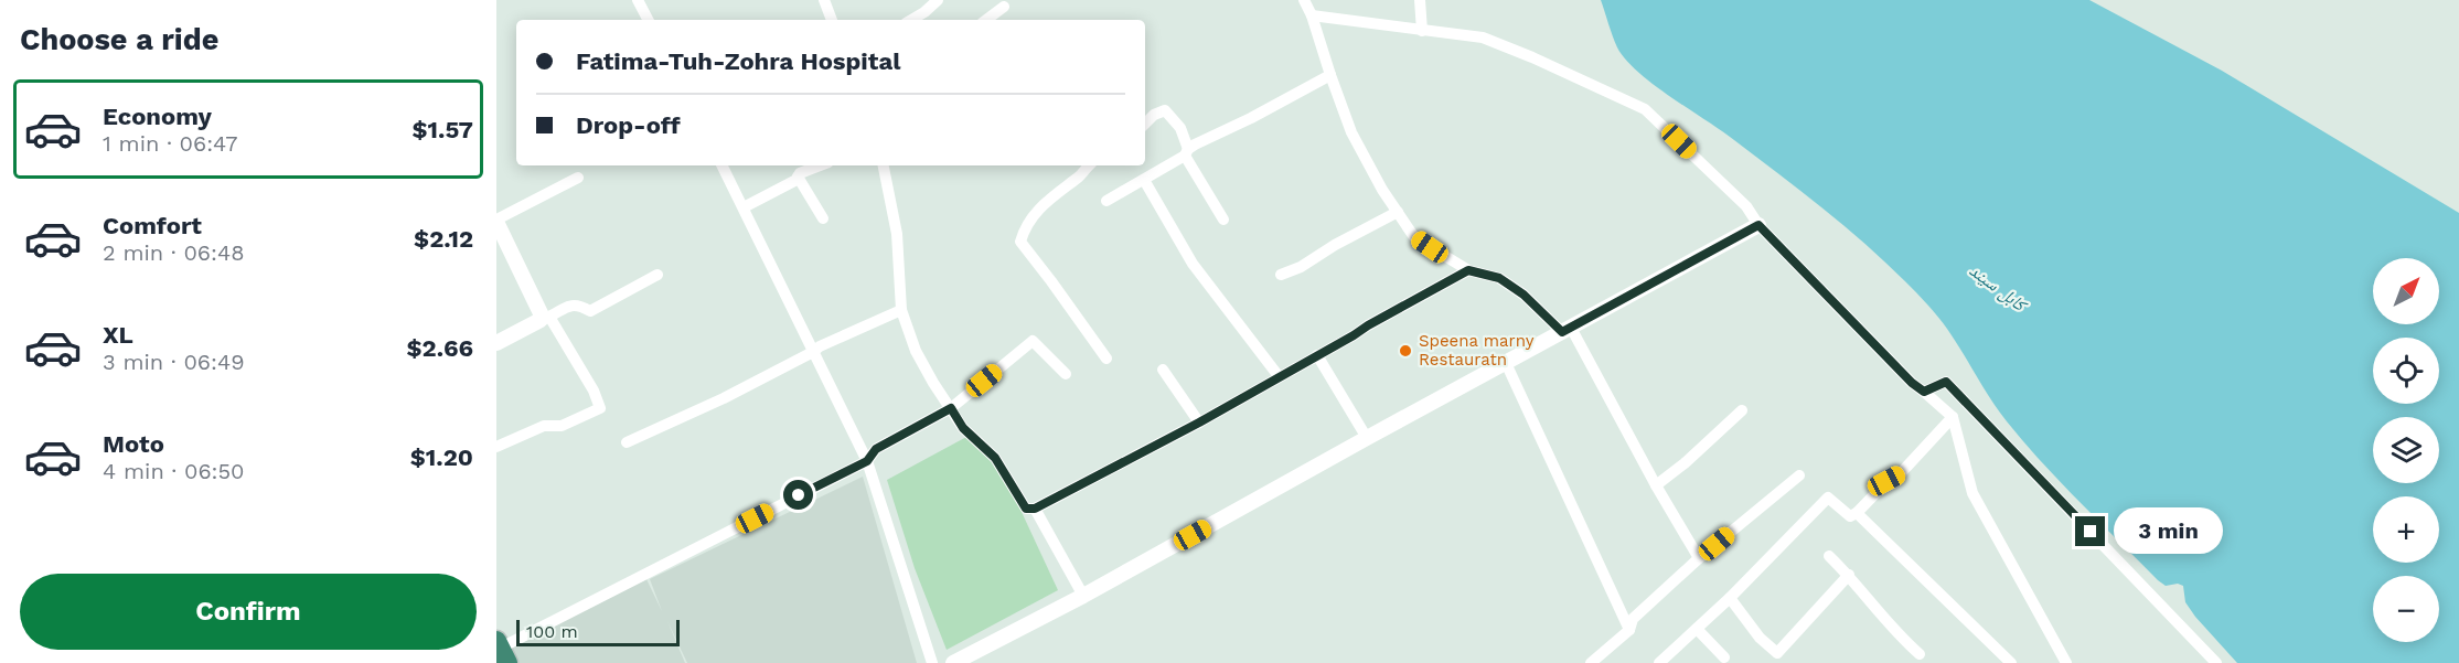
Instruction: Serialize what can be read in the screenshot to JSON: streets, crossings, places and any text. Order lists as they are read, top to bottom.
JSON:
{
  "water": ["کابل سيند"],
  "places": ["Speena marny Restauratn"],
  "scale_bar": "100 m",
  "north": "top right",
  "page": {
    "heading": "Choose a ride",
    "banner": ["Fatima-Tuh-Zohra Hospital", "Drop-off"],
    "list": [
      {
        "name": "Economy",
        "note": "1 min · 06:47",
        "value": "$1.57"
      },
      {
        "name": "Comfort",
        "note": "2 min · 06:48",
        "value": "$2.12"
      },
      {
        "name": "XL",
        "note": "3 min · 06:49",
        "value": "$2.66"
      },
      {
        "name": "Moto",
        "note": "4 min · 06:50",
        "value": "$1.20"
      }
    ],
    "map_buttons": ["+", "−"],
    "bubble": "3 min",
    "buttons": "Confirm",
    "scale": "100 m"
  }
}
